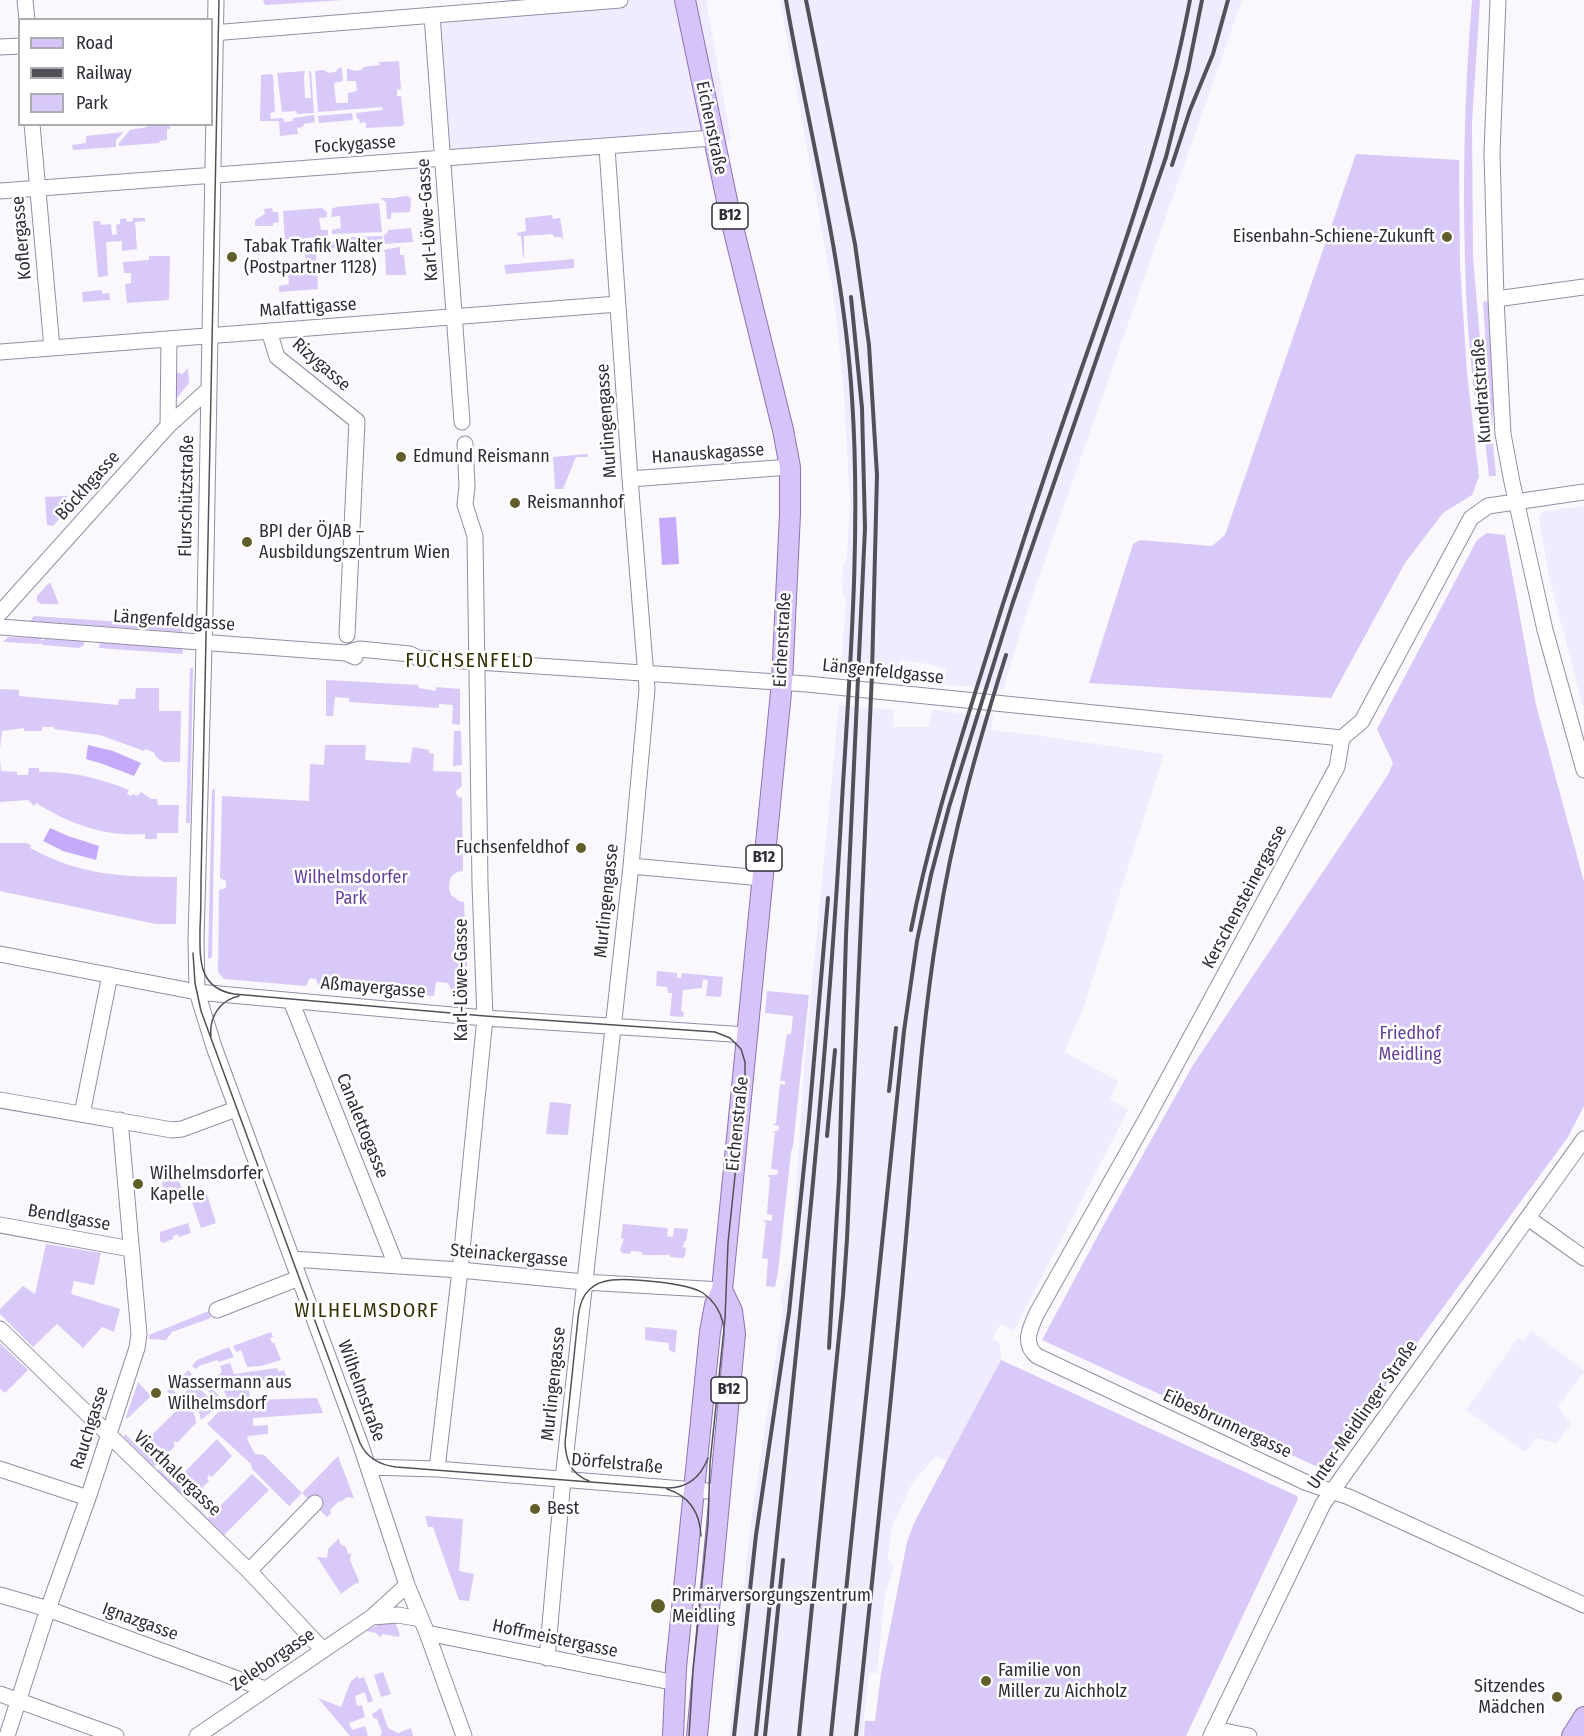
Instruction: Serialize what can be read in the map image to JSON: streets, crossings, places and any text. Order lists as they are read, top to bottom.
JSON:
{
  "streets": {
    "main road": ["Eichenstraße", "B12"],
    "street": [
      "Fockygasse",
      "Karl-Löwe-Gasse",
      "Koflergasse",
      "Malfattigasse",
      "Rizygasse",
      "Kundratstraße",
      "Murlingengasse",
      "Hanauskagasse",
      "Böckhgasse",
      "Flurschützstraße",
      "Längenfeldgasse",
      "Kerschensteinergasse",
      "Aßmayergasse",
      "Canalettogasse",
      "Bendlgasse",
      "Steinackergasse",
      "Wilhelmstraße",
      "Unter-Meidlinger Straße",
      "Eibesbrunnergasse",
      "Rauchgasse",
      "Dörfelstraße",
      "Vierthalergasse",
      "Ignazgasse",
      "Hoffmeistergasse",
      "Zeleborgasse"
    ]
  },
  "crossings": [
    ["Eichenstraße", "Fockygasse"],
    ["Eichenstraße", "Hanauskagasse"],
    ["Eichenstraße", "Längenfeldgasse"],
    ["Eichenstraße", "Aßmayergasse"],
    ["Eichenstraße", "Steinackergasse"],
    ["Eichenstraße", "Dörfelstraße"],
    ["Eichenstraße", "Hoffmeistergasse"],
    ["Fockygasse", "Karl-Löwe-Gasse"],
    ["Fockygasse", "Koflergasse"],
    ["Fockygasse", "Murlingengasse"],
    ["Fockygasse", "Flurschützstraße"],
    ["Karl-Löwe-Gasse", "Malfattigasse"],
    ["Karl-Löwe-Gasse", "Längenfeldgasse"],
    ["Karl-Löwe-Gasse", "Aßmayergasse"],
    ["Karl-Löwe-Gasse", "Steinackergasse"],
    ["Karl-Löwe-Gasse", "Dörfelstraße"],
    ["Koflergasse", "Malfattigasse"],
    ["Malfattigasse", "Rizygasse"],
    ["Malfattigasse", "Murlingengasse"],
    ["Malfattigasse", "Flurschützstraße"],
    ["Murlingengasse", "Hanauskagasse"],
    ["Murlingengasse", "Längenfeldgasse"],
    ["Murlingengasse", "Aßmayergasse"],
    ["Murlingengasse", "Steinackergasse"],
    ["Murlingengasse", "Dörfelstraße"],
    ["Murlingengasse", "Hoffmeistergasse"],
    ["Böckhgasse", "Flurschützstraße"],
    ["Flurschützstraße", "Längenfeldgasse"],
    ["Flurschützstraße", "Aßmayergasse"],
    ["Flurschützstraße", "Wilhelmstraße"],
    ["Längenfeldgasse", "Kerschensteinergasse"],
    ["Kerschensteinergasse", "Eibesbrunnergasse"],
    ["Aßmayergasse", "Canalettogasse"],
    ["Aßmayergasse", "Wilhelmstraße"],
    ["Canalettogasse", "Steinackergasse"],
    ["Bendlgasse", "Rauchgasse"],
    ["Steinackergasse", "Wilhelmstraße"],
    ["Wilhelmstraße", "Dörfelstraße"],
    ["Wilhelmstraße", "Hoffmeistergasse"],
    ["Wilhelmstraße", "Zeleborgasse"],
    ["Unter-Meidlinger Straße", "Eibesbrunnergasse"],
    ["Rauchgasse", "Vierthalergasse"],
    ["Rauchgasse", "Ignazgasse"],
    ["Vierthalergasse", "Zeleborgasse"],
    ["Ignazgasse", "Zeleborgasse"]
  ],
  "districts": ["FUCHSENFELD", "WILHELMSDORF"],
  "parks": ["Wilhelmsdorfer Park", "Friedhof Meidling"],
  "places": [
    "Eisenbahn-Schiene-Zukunft",
    "Tabak Trafik Walter (Postpartner 1128)",
    "Edmund Reismann",
    "Reismannhof",
    "BPI der ÖJAB – Ausbildungszentrum Wien",
    "Fuchsenfeldhof",
    "Wilhelmsdorfer Kapelle",
    "Wassermann aus Wilhelmsdorf",
    "Best",
    "Primärversorgungszentrum Meidling",
    "Familie von Miller zu Aichholz",
    "Sitzendes Mädchen"
  ],
  "legend": ["Road", "Railway", "Park"]
}
